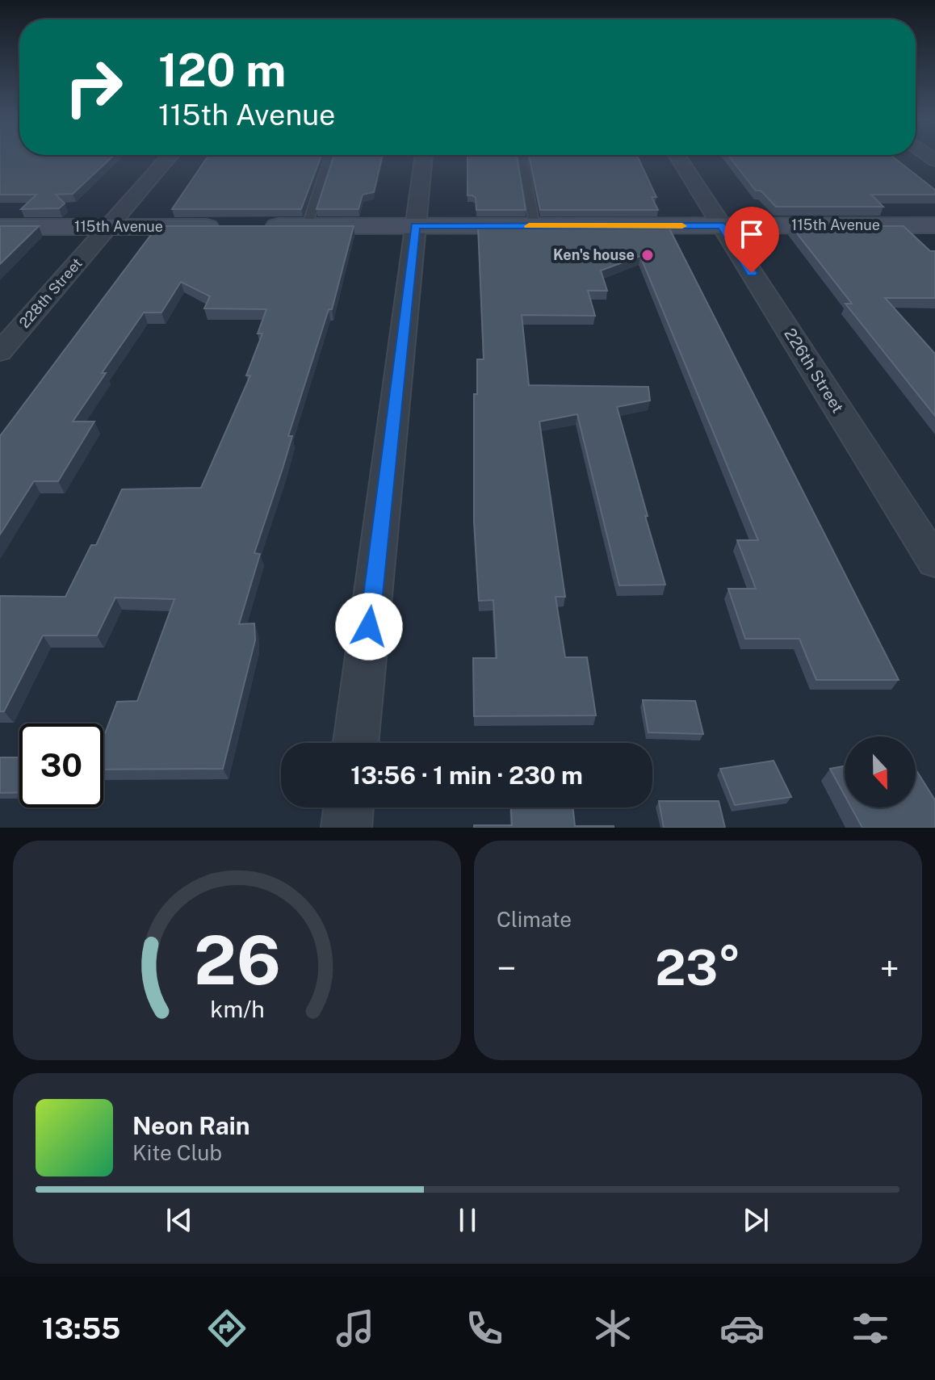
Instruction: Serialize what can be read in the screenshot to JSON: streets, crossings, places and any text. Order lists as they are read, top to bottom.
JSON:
{
  "streets": {
    "main road": ["115th Avenue"],
    "street": ["228th Street", "226th Street"]
  },
  "crossings": [
    ["115th Avenue", "228th Street"],
    ["115th Avenue", "226th Street"]
  ],
  "places": ["Ken's house"],
  "north": "bottom",
  "page": {
    "turn": ["120 m", "115th Avenue"],
    "limit": "30",
    "trip": "13:56 · 1 min · 230 m",
    "tile": "Climate",
    "heat": ["−", "23°", "+"],
    "song": ["Neon Rain", "Kite Club"],
    "tabs": "13:55",
    "gauge": ["26", "km/h"]
  }
}
